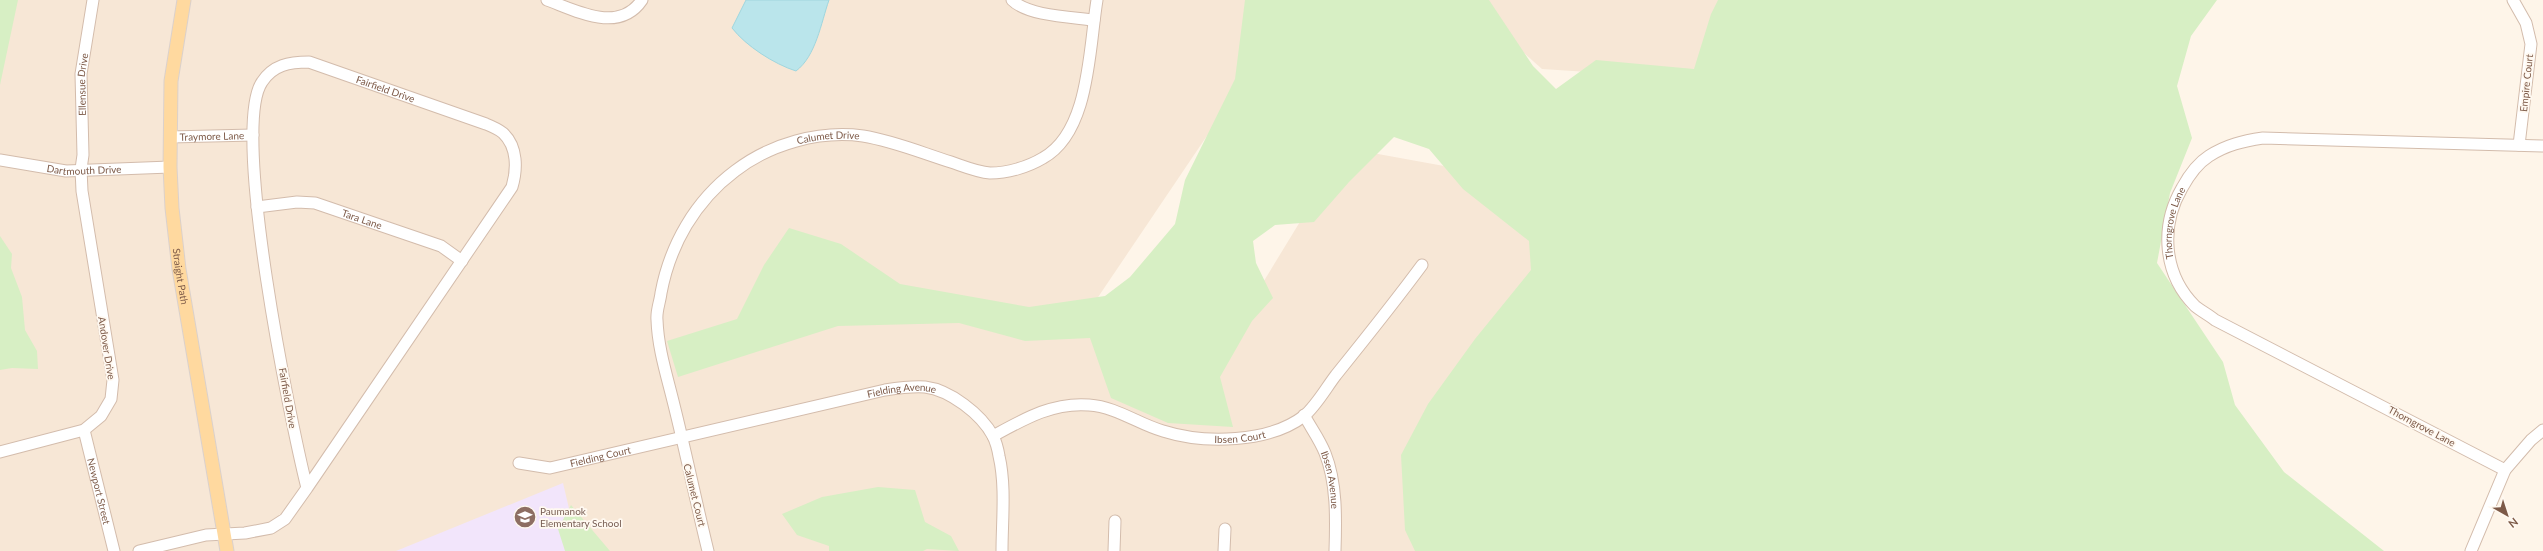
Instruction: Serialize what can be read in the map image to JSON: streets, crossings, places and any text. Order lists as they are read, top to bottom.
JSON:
{
  "streets": {
    "main road": ["Straight Path"],
    "street": [
      "Empire Court",
      "Ellensue Drive",
      "Fairfield Drive",
      "Traymore Lane",
      "Calumet Drive",
      "Dartmouth Drive",
      "Tara Lane",
      "Thorngrove Lane",
      "Andover Drive",
      "Fielding Avenue",
      "Ibsen Court",
      "Fielding Court",
      "Ibsen Avenue",
      "Newport Street",
      "Calumet Court"
    ]
  },
  "crossings": [
    ["Empire Court", "Thorngrove Lane"],
    ["Ellensue Drive", "Dartmouth Drive"],
    ["Ellensue Drive", "Andover Drive"],
    ["Fairfield Drive", "Traymore Lane"],
    ["Fairfield Drive", "Tara Lane"],
    ["Fairfield Drive", "Straight Path"],
    ["Traymore Lane", "Straight Path"],
    ["Calumet Drive", "Fielding Avenue"],
    ["Calumet Drive", "Fielding Court"],
    ["Calumet Drive", "Calumet Court"],
    ["Dartmouth Drive", "Straight Path"],
    ["Dartmouth Drive", "Andover Drive"],
    ["Andover Drive", "Newport Street"],
    ["Fielding Avenue", "Ibsen Court"],
    ["Fielding Avenue", "Fielding Court"],
    ["Fielding Avenue", "Calumet Court"],
    ["Ibsen Court", "Ibsen Avenue"],
    ["Fielding Court", "Calumet Court"]
  ],
  "places": {
    "school or university": ["Paumanok Elementary School"]
  },
  "north": "bottom right"
}
